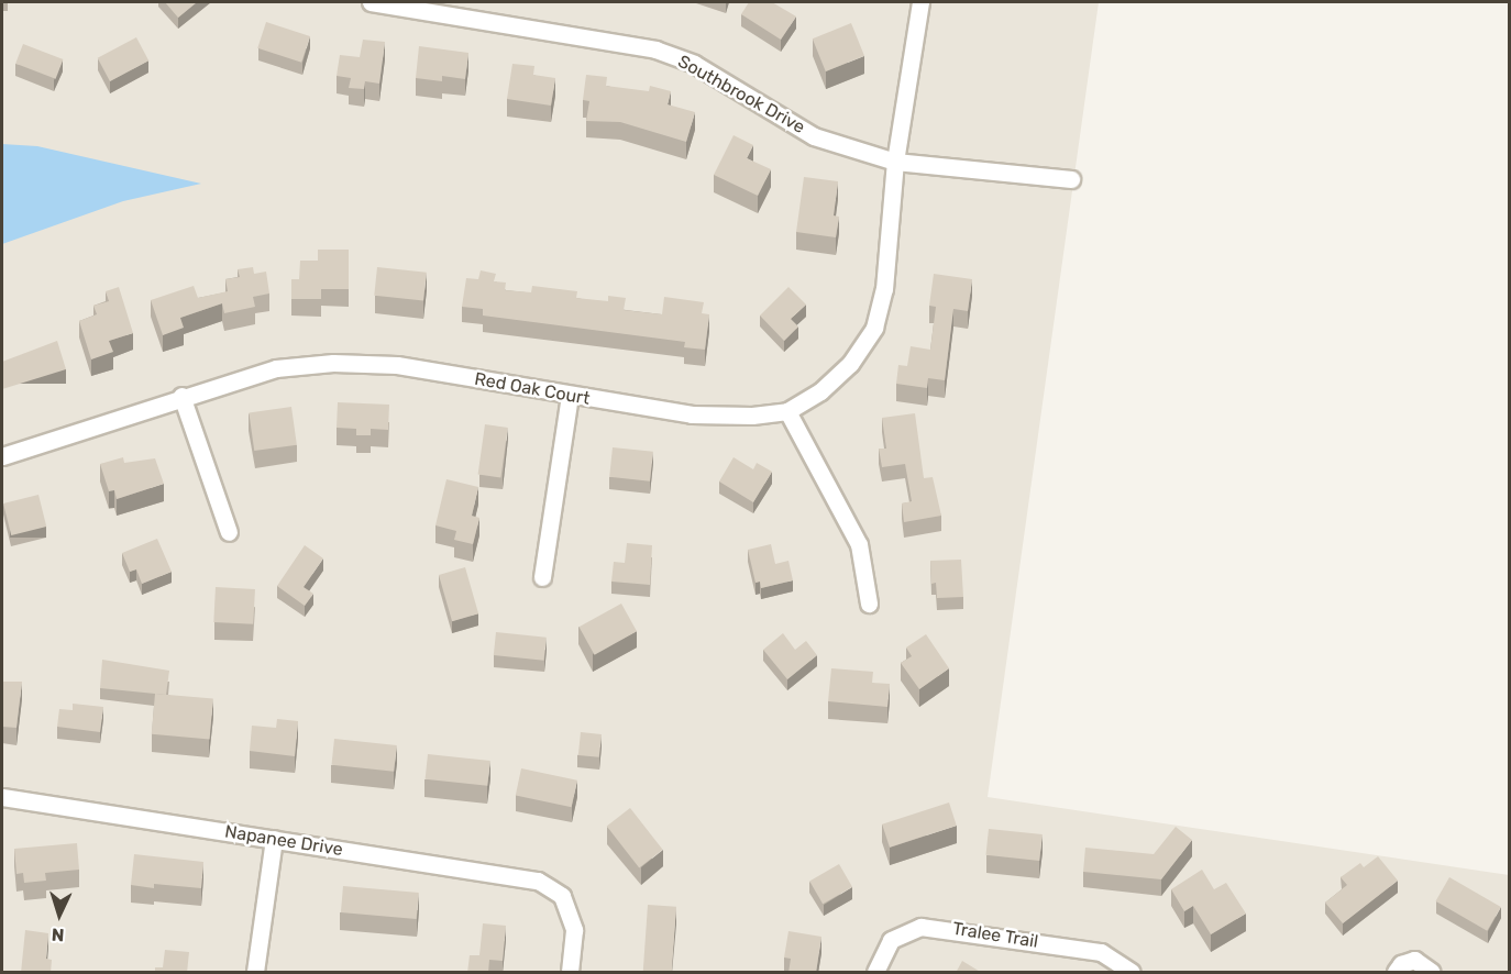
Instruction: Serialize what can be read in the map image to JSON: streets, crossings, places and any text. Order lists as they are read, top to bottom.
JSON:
{
  "streets": {
    "street": [
      "Southbrook Drive",
      "Red Oak Court",
      "Napanee Drive",
      "Tralee Trail"
    ]
  },
  "crossings": [
    ["Southbrook Drive", "Red Oak Court"]
  ],
  "north": "bottom"
}
